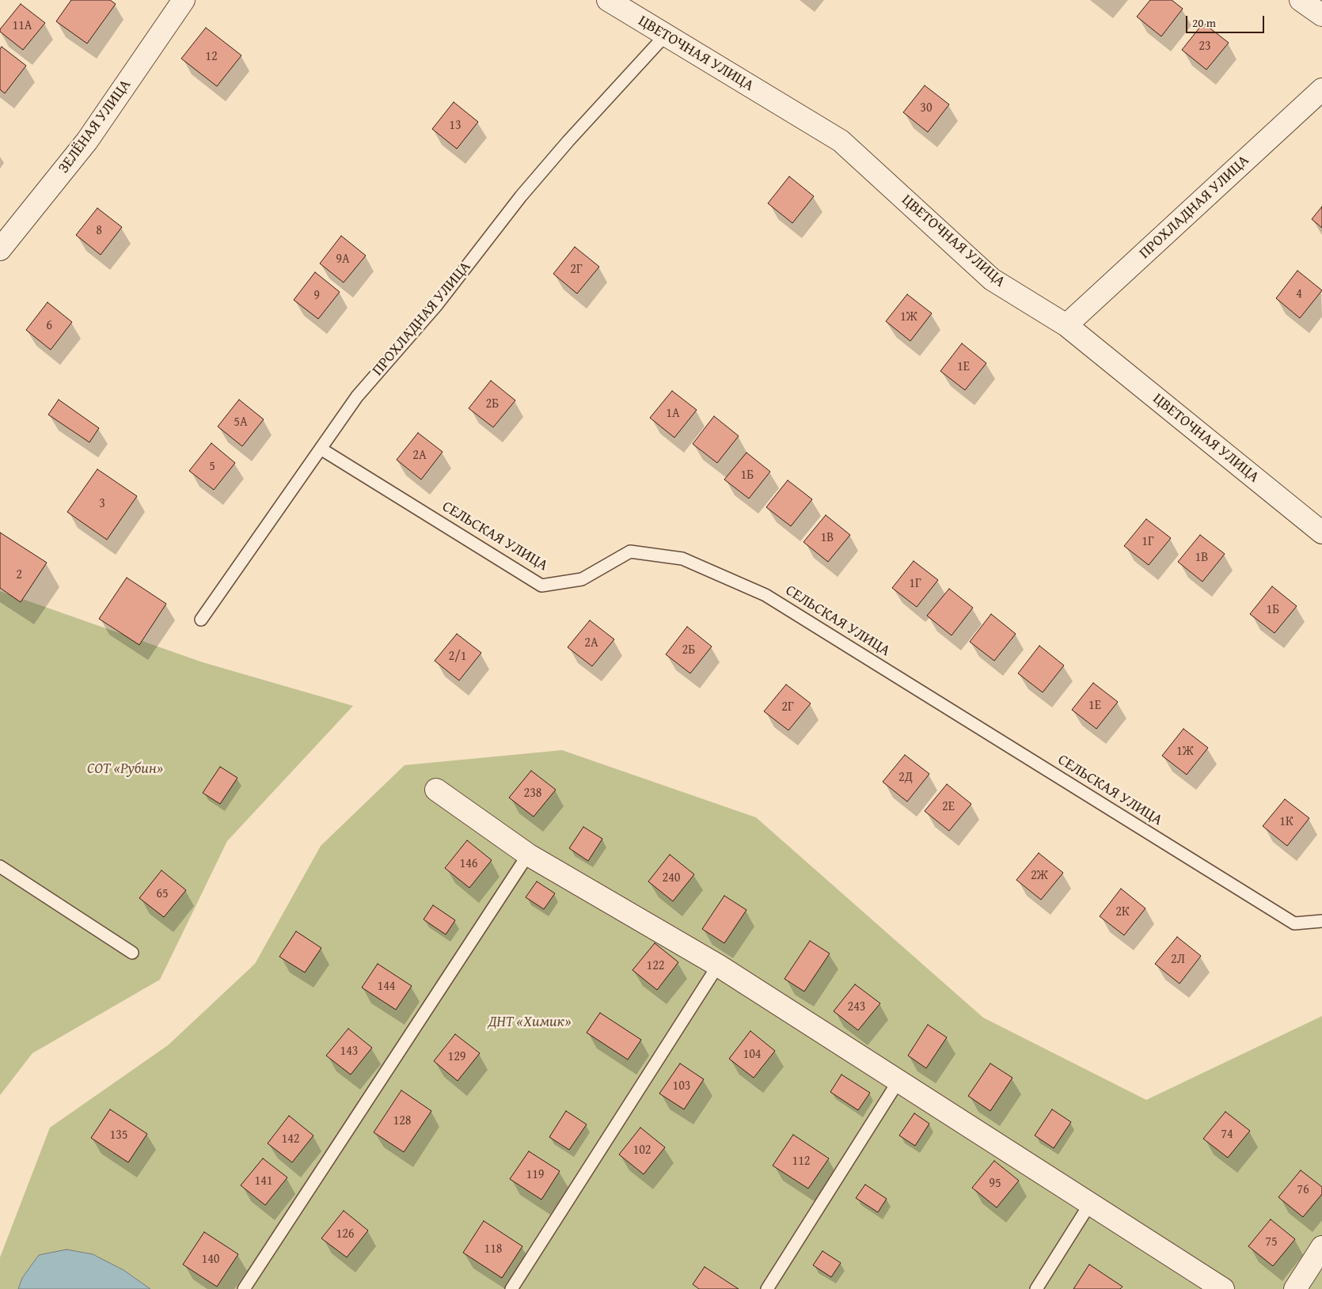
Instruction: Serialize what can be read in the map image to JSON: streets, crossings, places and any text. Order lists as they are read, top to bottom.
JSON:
{
  "streets": {
    "street": ["ЦВЕТОЧНАЯ УЛИЦА", "ЗЕЛЁНАЯ УЛИЦА", "ПРОХЛАДНАЯ УЛИЦА"],
    "lane": ["СЕЛЬСКАЯ УЛИЦА"]
  },
  "crossings": [
    ["ЦВЕТОЧНАЯ УЛИЦА", "ПРОХЛАДНАЯ УЛИЦА"],
    ["ПРОХЛАДНАЯ УЛИЦА", "СЕЛЬСКАЯ УЛИЦА"]
  ],
  "parks": ["СОТ «Рубин»", "ДНТ «Химик»"],
  "house_numbers": [
    "11А",
    "23",
    "12",
    "30",
    "13",
    "8",
    "9А",
    "2Г",
    "4",
    "9",
    "1Ж",
    "6",
    "1Е",
    "2Б",
    "1А",
    "5А",
    "2А",
    "5",
    "1Б",
    "3",
    "1В",
    "1Г",
    "1В",
    "2",
    "1Г",
    "1Б",
    "2А",
    "2Б",
    "2/1",
    "1Е",
    "2Г",
    "1Ж",
    "2Д",
    "238",
    "2Е",
    "1К",
    "146",
    "2Ж",
    "240",
    "65",
    "2К",
    "2Л",
    "122",
    "144",
    "243",
    "143",
    "104",
    "129",
    "103",
    "128",
    "74",
    "135",
    "142",
    "102",
    "112",
    "119",
    "141",
    "95",
    "76",
    "126",
    "75",
    "118",
    "140"
  ],
  "scale_bar": "20 m"
}
